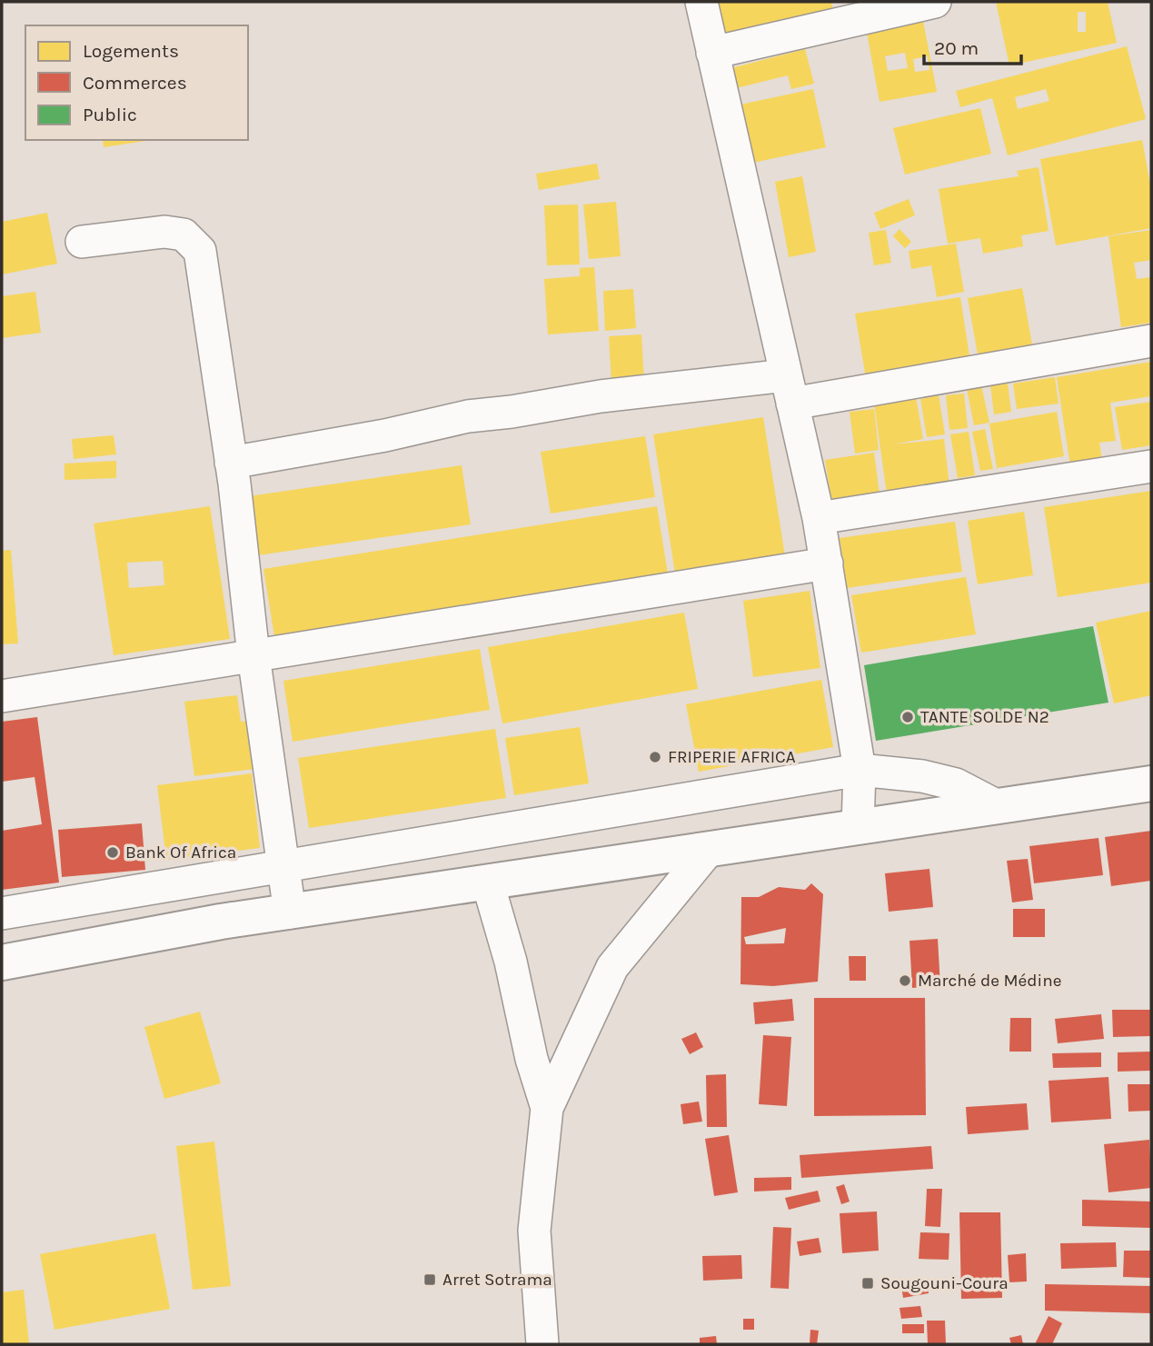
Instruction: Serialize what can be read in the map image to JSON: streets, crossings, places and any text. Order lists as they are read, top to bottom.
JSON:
{
  "places": {
    "other": [
      "TANTE SOLDE N2",
      "FRIPERIE AFRICA",
      "Bank Of Africa",
      "Marché de Médine"
    ],
    "transit": ["Arret Sotrama", "Sougouni-Coura"]
  },
  "legend": ["Logements", "Commerces", "Public"],
  "scale_bar": "20 m"
}
